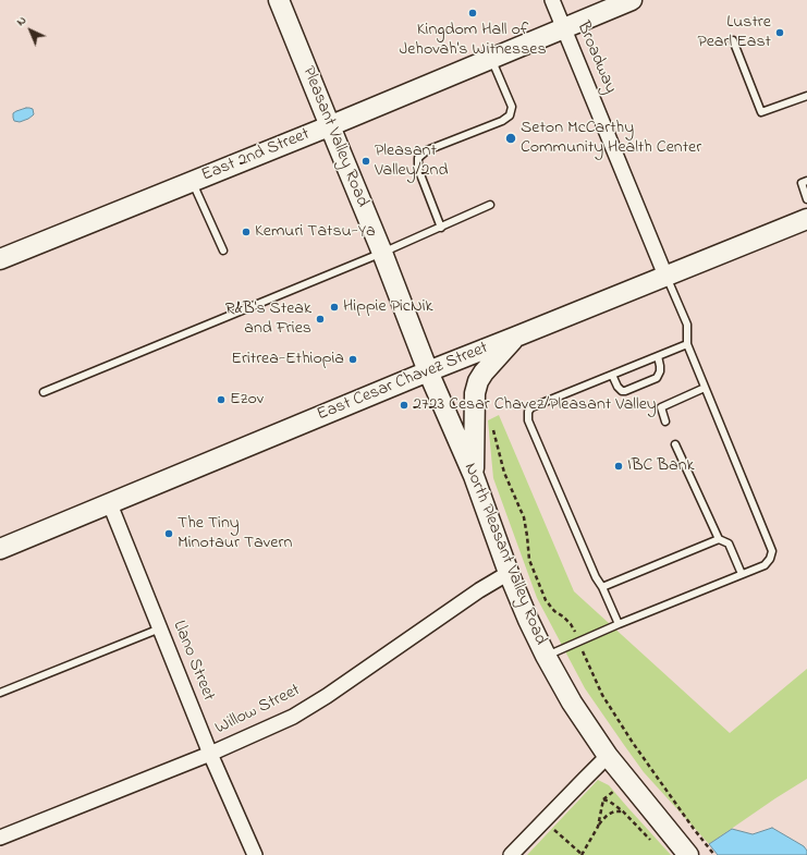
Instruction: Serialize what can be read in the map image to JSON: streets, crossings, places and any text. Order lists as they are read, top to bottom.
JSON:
{
  "streets": {
    "main road": [
      "Pleasant Valley Road",
      "East 2nd Street",
      "East Cesar Chavez Street",
      "North Pleasant Valley Road"
    ],
    "street": ["Broadway", "Llano Street", "Willow Street"]
  },
  "crossings": [
    ["Broadway", "East 2nd Street"],
    ["Broadway", "East Cesar Chavez Street"],
    ["Pleasant Valley Road", "East 2nd Street"],
    ["Pleasant Valley Road", "East Cesar Chavez Street"],
    ["Pleasant Valley Road", "North Pleasant Valley Road"],
    ["East Cesar Chavez Street", "North Pleasant Valley Road"],
    ["East Cesar Chavez Street", "Llano Street"],
    ["North Pleasant Valley Road", "Willow Street"],
    ["Llano Street", "Willow Street"]
  ],
  "places": [
    "Kingdom Hall of Jehovah's Witnesses",
    "Lustre Pearl East",
    "Seton McCarthy Community Health Center",
    "Pleasant Valley/2nd",
    "Kemuri Tatsu-Ya",
    "Hippie PicNik",
    "R&B's Steak and Fries",
    "Eritrea-Ethiopia",
    "Ezov",
    "2723 Cesar Chavez/Pleasant Valley",
    "IBC Bank",
    "The Tiny Minotaur Tavern"
  ],
  "north": "top left"
}
